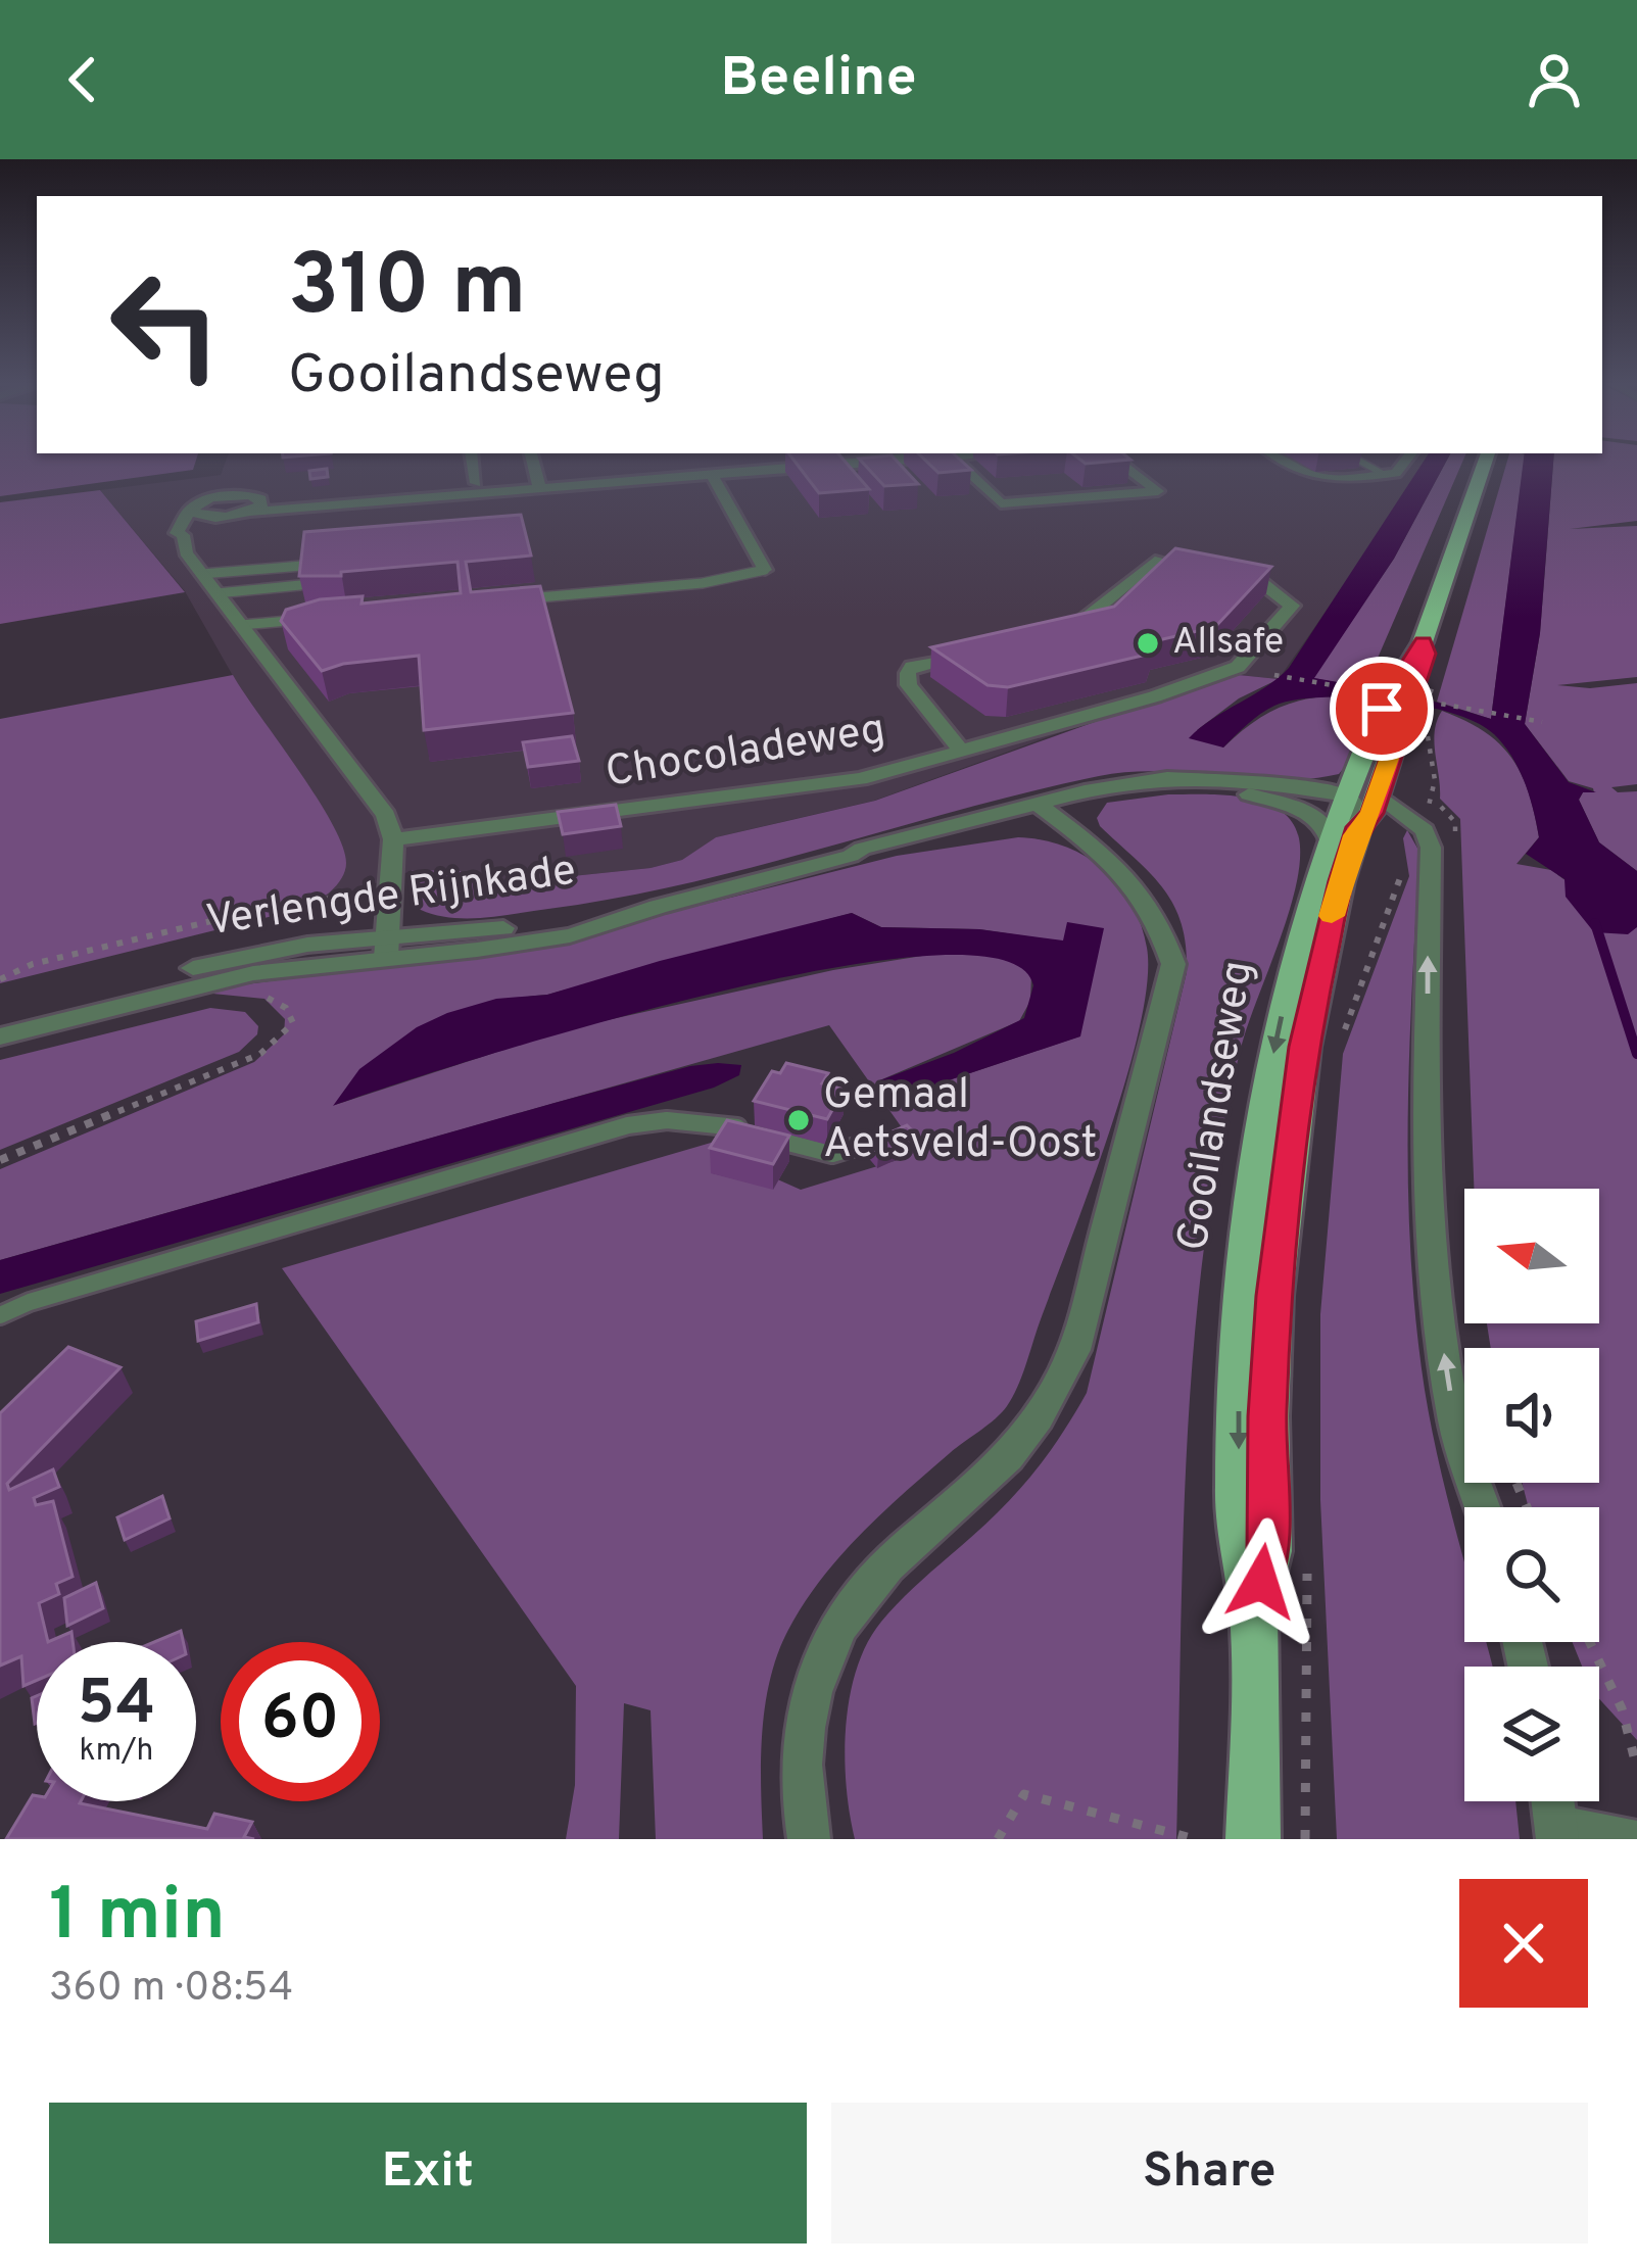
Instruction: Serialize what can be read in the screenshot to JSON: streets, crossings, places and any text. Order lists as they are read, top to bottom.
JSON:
{
  "streets": {
    "main road": ["Gooilandseweg"],
    "street": ["Chocoladeweg", "Verlengde Rijnkade"]
  },
  "crossings": [
    ["Verlengde Rijnkade", "Gooilandseweg"]
  ],
  "places": ["Allsafe", "Gemaal Aetsveld-Oost"],
  "north": "left",
  "page": {
    "header": "Beeline",
    "turn": ["310 m", "Gooilandseweg"],
    "speed": "54 km/h",
    "limit": "60",
    "heading": ["1 min", "360 m · 08:54"],
    "buttons": ["Exit", "Share"]
  }
}
